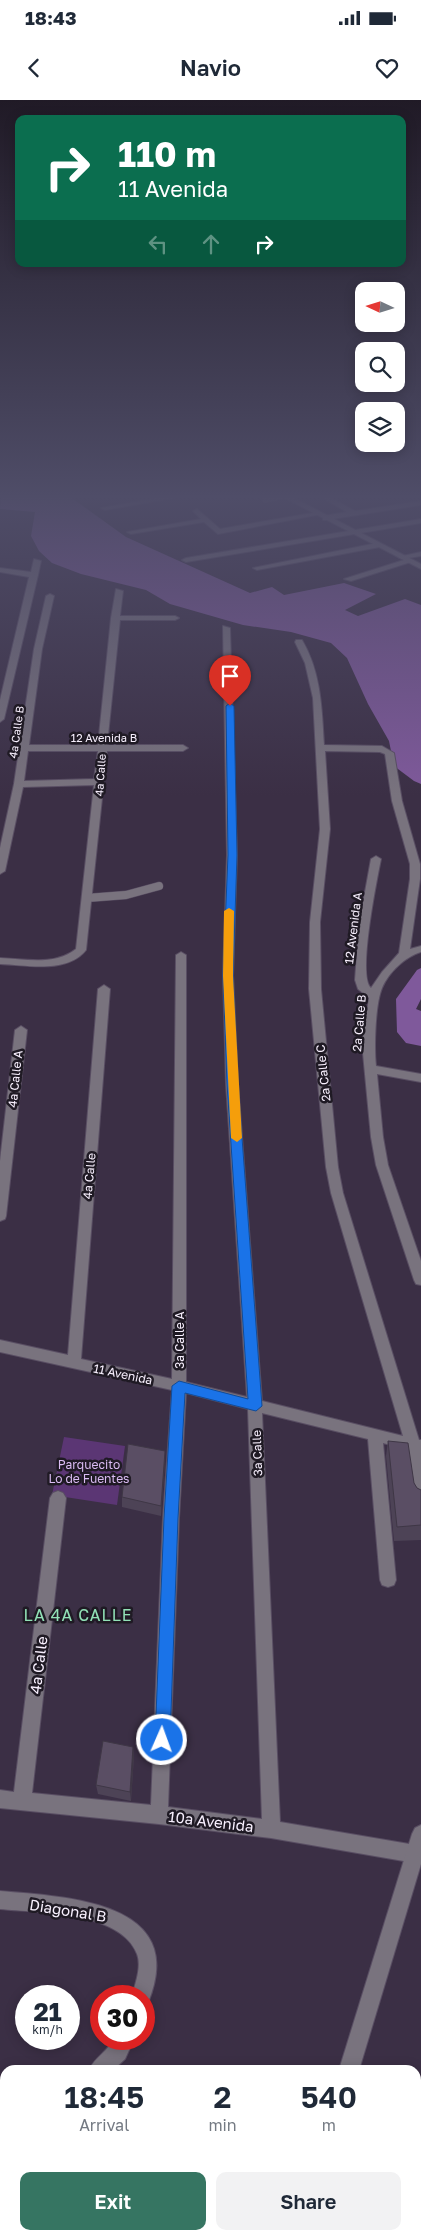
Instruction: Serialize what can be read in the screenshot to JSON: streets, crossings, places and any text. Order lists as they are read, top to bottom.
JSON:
{
  "streets": {
    "street": [
      "4a Calle B",
      "12 Avenida B",
      "4a Calle",
      "12 Avenida A",
      "2a Calle B",
      "2a Calle C",
      "4a Calle A",
      "3a Calle A",
      "11 Avenida",
      "3a Calle",
      "10a Avenida",
      "Diagonal B"
    ]
  },
  "crossings": [
    ["4a Calle B", "12 Avenida B"],
    ["12 Avenida B", "4a Calle"],
    ["4a Calle", "11 Avenida"],
    ["4a Calle", "10a Avenida"],
    ["12 Avenida A", "2a Calle B"],
    ["2a Calle C", "11 Avenida"],
    ["3a Calle A", "11 Avenida"],
    ["3a Calle A", "10a Avenida"],
    ["11 Avenida", "3a Calle"],
    ["3a Calle", "10a Avenida"]
  ],
  "districts": ["LA 4A CALLE"],
  "parks": ["Parquecito Lo de Fuentes"],
  "north": "left",
  "page": {
    "status": "18:43",
    "header": "Navio",
    "turn": ["110 m", "11 Avenida"],
    "speed": "21 km/h",
    "limit": "30",
    "eta": [
      "18:45",
      "Arrival",
      "2",
      "min",
      "540",
      "m"
    ],
    "buttons": ["Exit", "Share"]
  }
}
